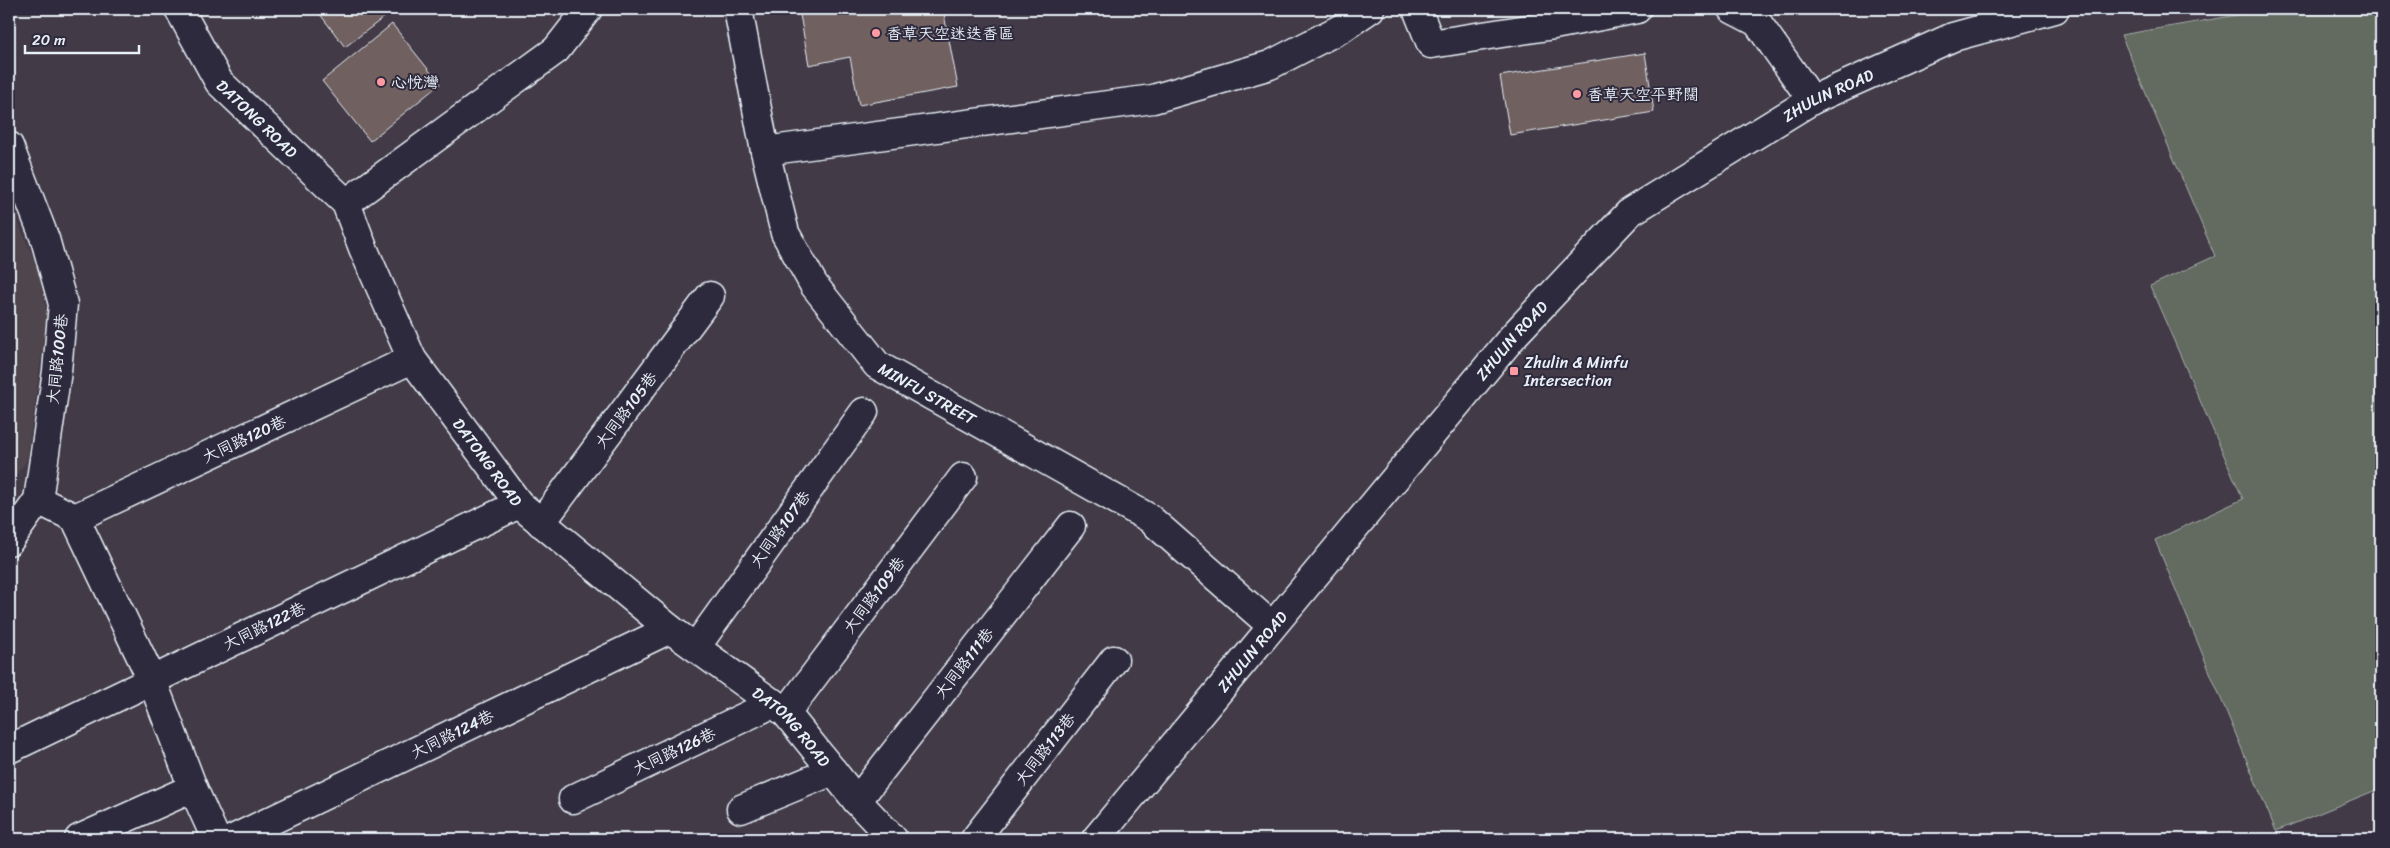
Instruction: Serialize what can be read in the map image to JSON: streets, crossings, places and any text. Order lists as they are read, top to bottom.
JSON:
{
  "streets": {
    "street": [
      "ZHULIN ROAD",
      "DATONG ROAD",
      "大同路100巷",
      "MINFU STREET",
      "大同路105巷",
      "大同路120巷",
      "大同路107巷",
      "大同路109巷",
      "大同路122巷",
      "大同路111巷",
      "大同路124巷",
      "大同路113巷",
      "大同路126巷"
    ]
  },
  "crossings": [
    ["ZHULIN ROAD", "MINFU STREET"],
    ["DATONG ROAD", "大同路105巷"],
    ["DATONG ROAD", "大同路120巷"],
    ["DATONG ROAD", "大同路107巷"],
    ["DATONG ROAD", "大同路109巷"],
    ["DATONG ROAD", "大同路122巷"],
    ["DATONG ROAD", "大同路111巷"],
    ["DATONG ROAD", "大同路124巷"],
    ["DATONG ROAD", "大同路126巷"],
    ["大同路109巷", "大同路126巷"]
  ],
  "places": {
    "other": ["香草天空迷迭香區", "心悅灣", "香草天空平野闊"],
    "transit": ["Zhulin & Minfu Intersection"]
  },
  "scale_bar": "20 m"
}
